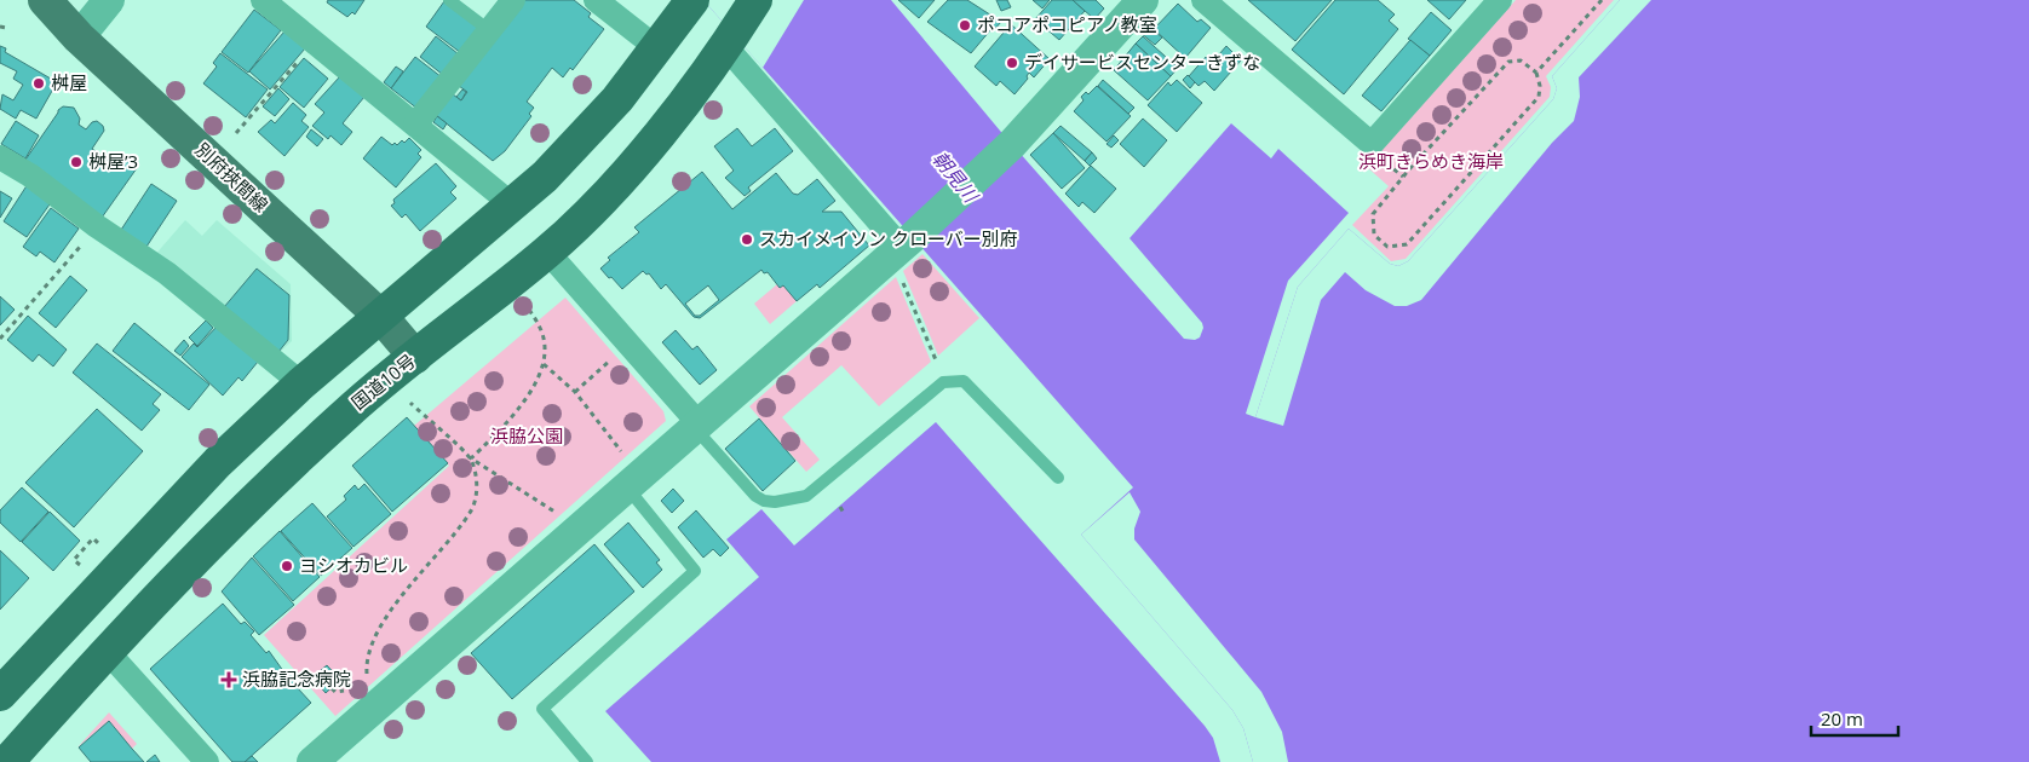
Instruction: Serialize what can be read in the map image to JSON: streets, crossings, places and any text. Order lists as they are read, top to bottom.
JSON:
{
  "streets": {
    "highway": ["国道10号"],
    "main road": ["別府挾間線"]
  },
  "crossings": [
    ["別府挾間線", "国道10号"]
  ],
  "water": ["朝見川"],
  "parks": ["浜町きらめき海岸", "浜脇公園"],
  "places": {
    "other": [
      "ポコアポコピアノ教室",
      "デイサービスセンターきずな",
      "桝屋",
      "桝屋’3",
      "スカイメイソン クローバー別府",
      "ヨシオカビル"
    ],
    "health": ["浜脇記念病院"]
  },
  "scale_bar": "20 m"
}
